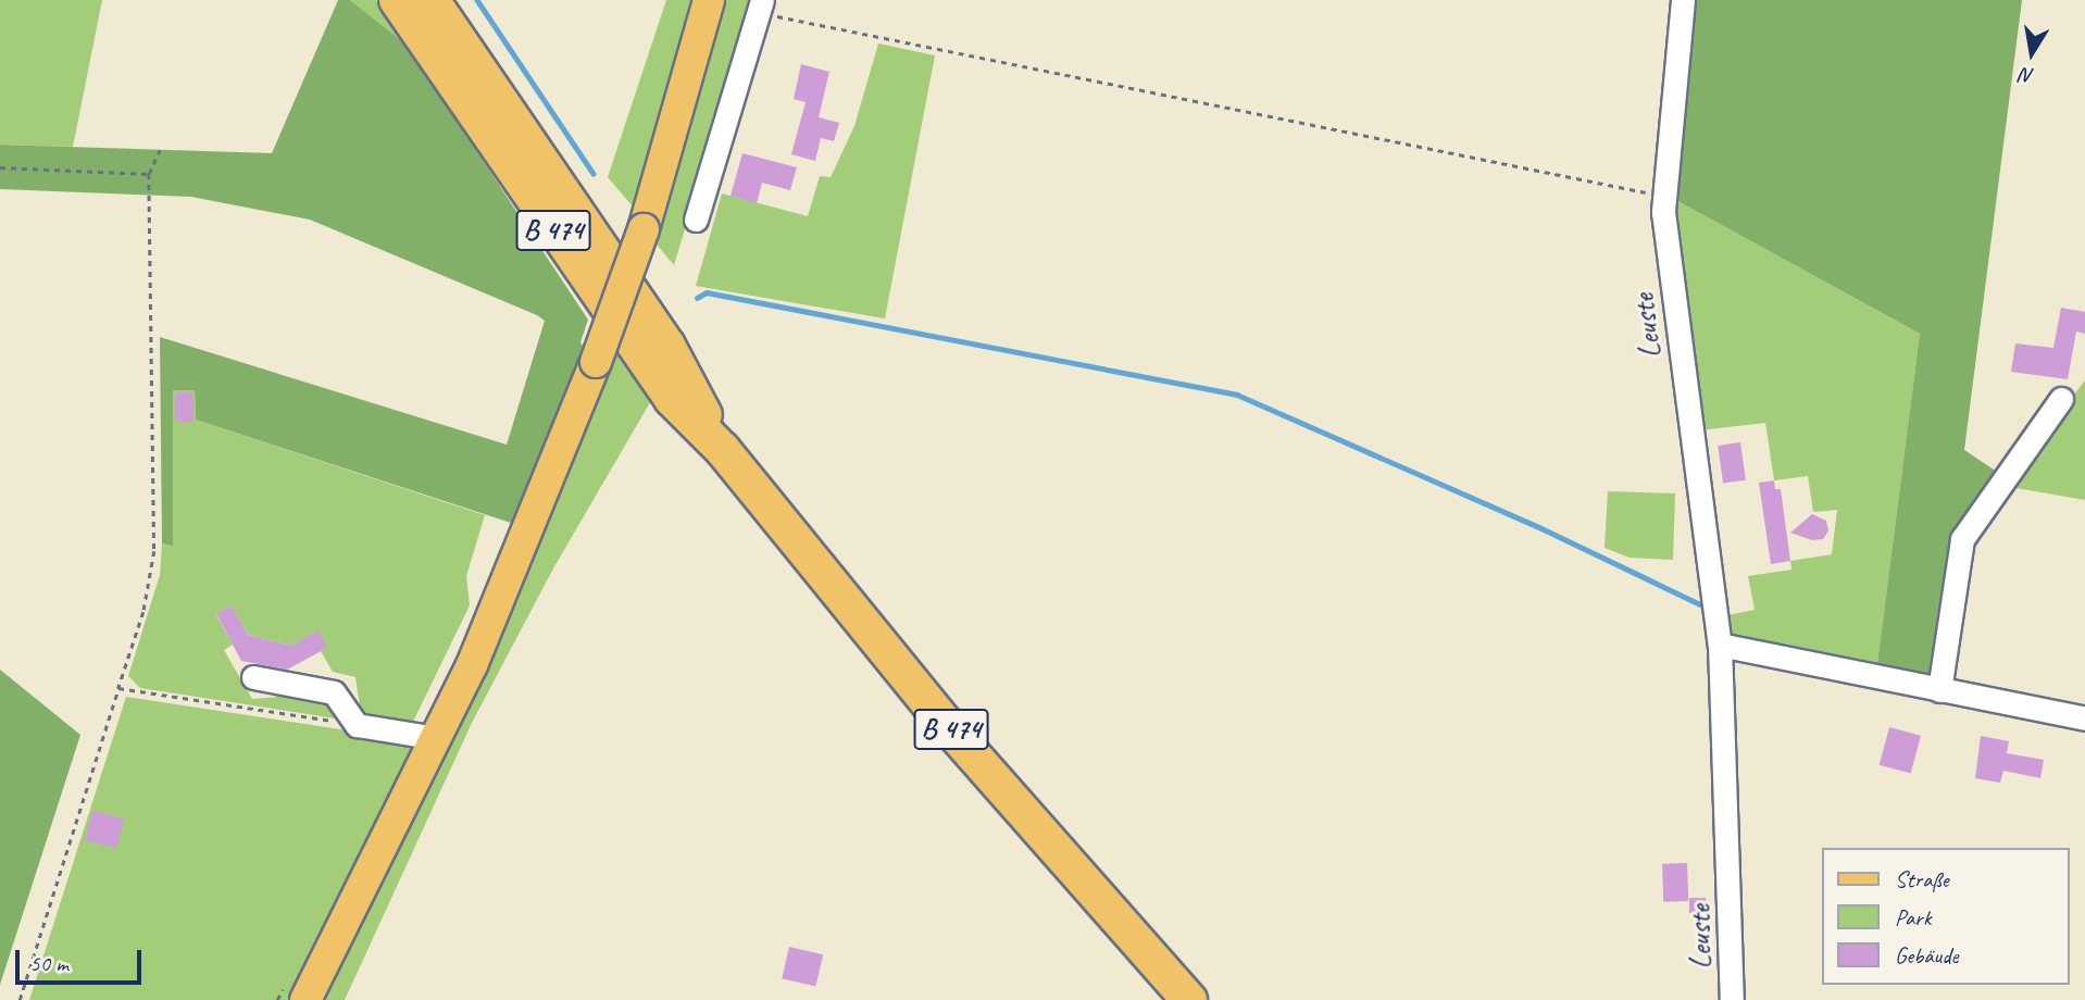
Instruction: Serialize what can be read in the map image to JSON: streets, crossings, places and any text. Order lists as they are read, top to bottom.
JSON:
{
  "streets": {
    "highway": ["B 474"],
    "street": ["Leuste"]
  },
  "legend": ["Straße", "Park", "Gebäude"],
  "scale_bar": "50 m",
  "north": "bottom"
}
